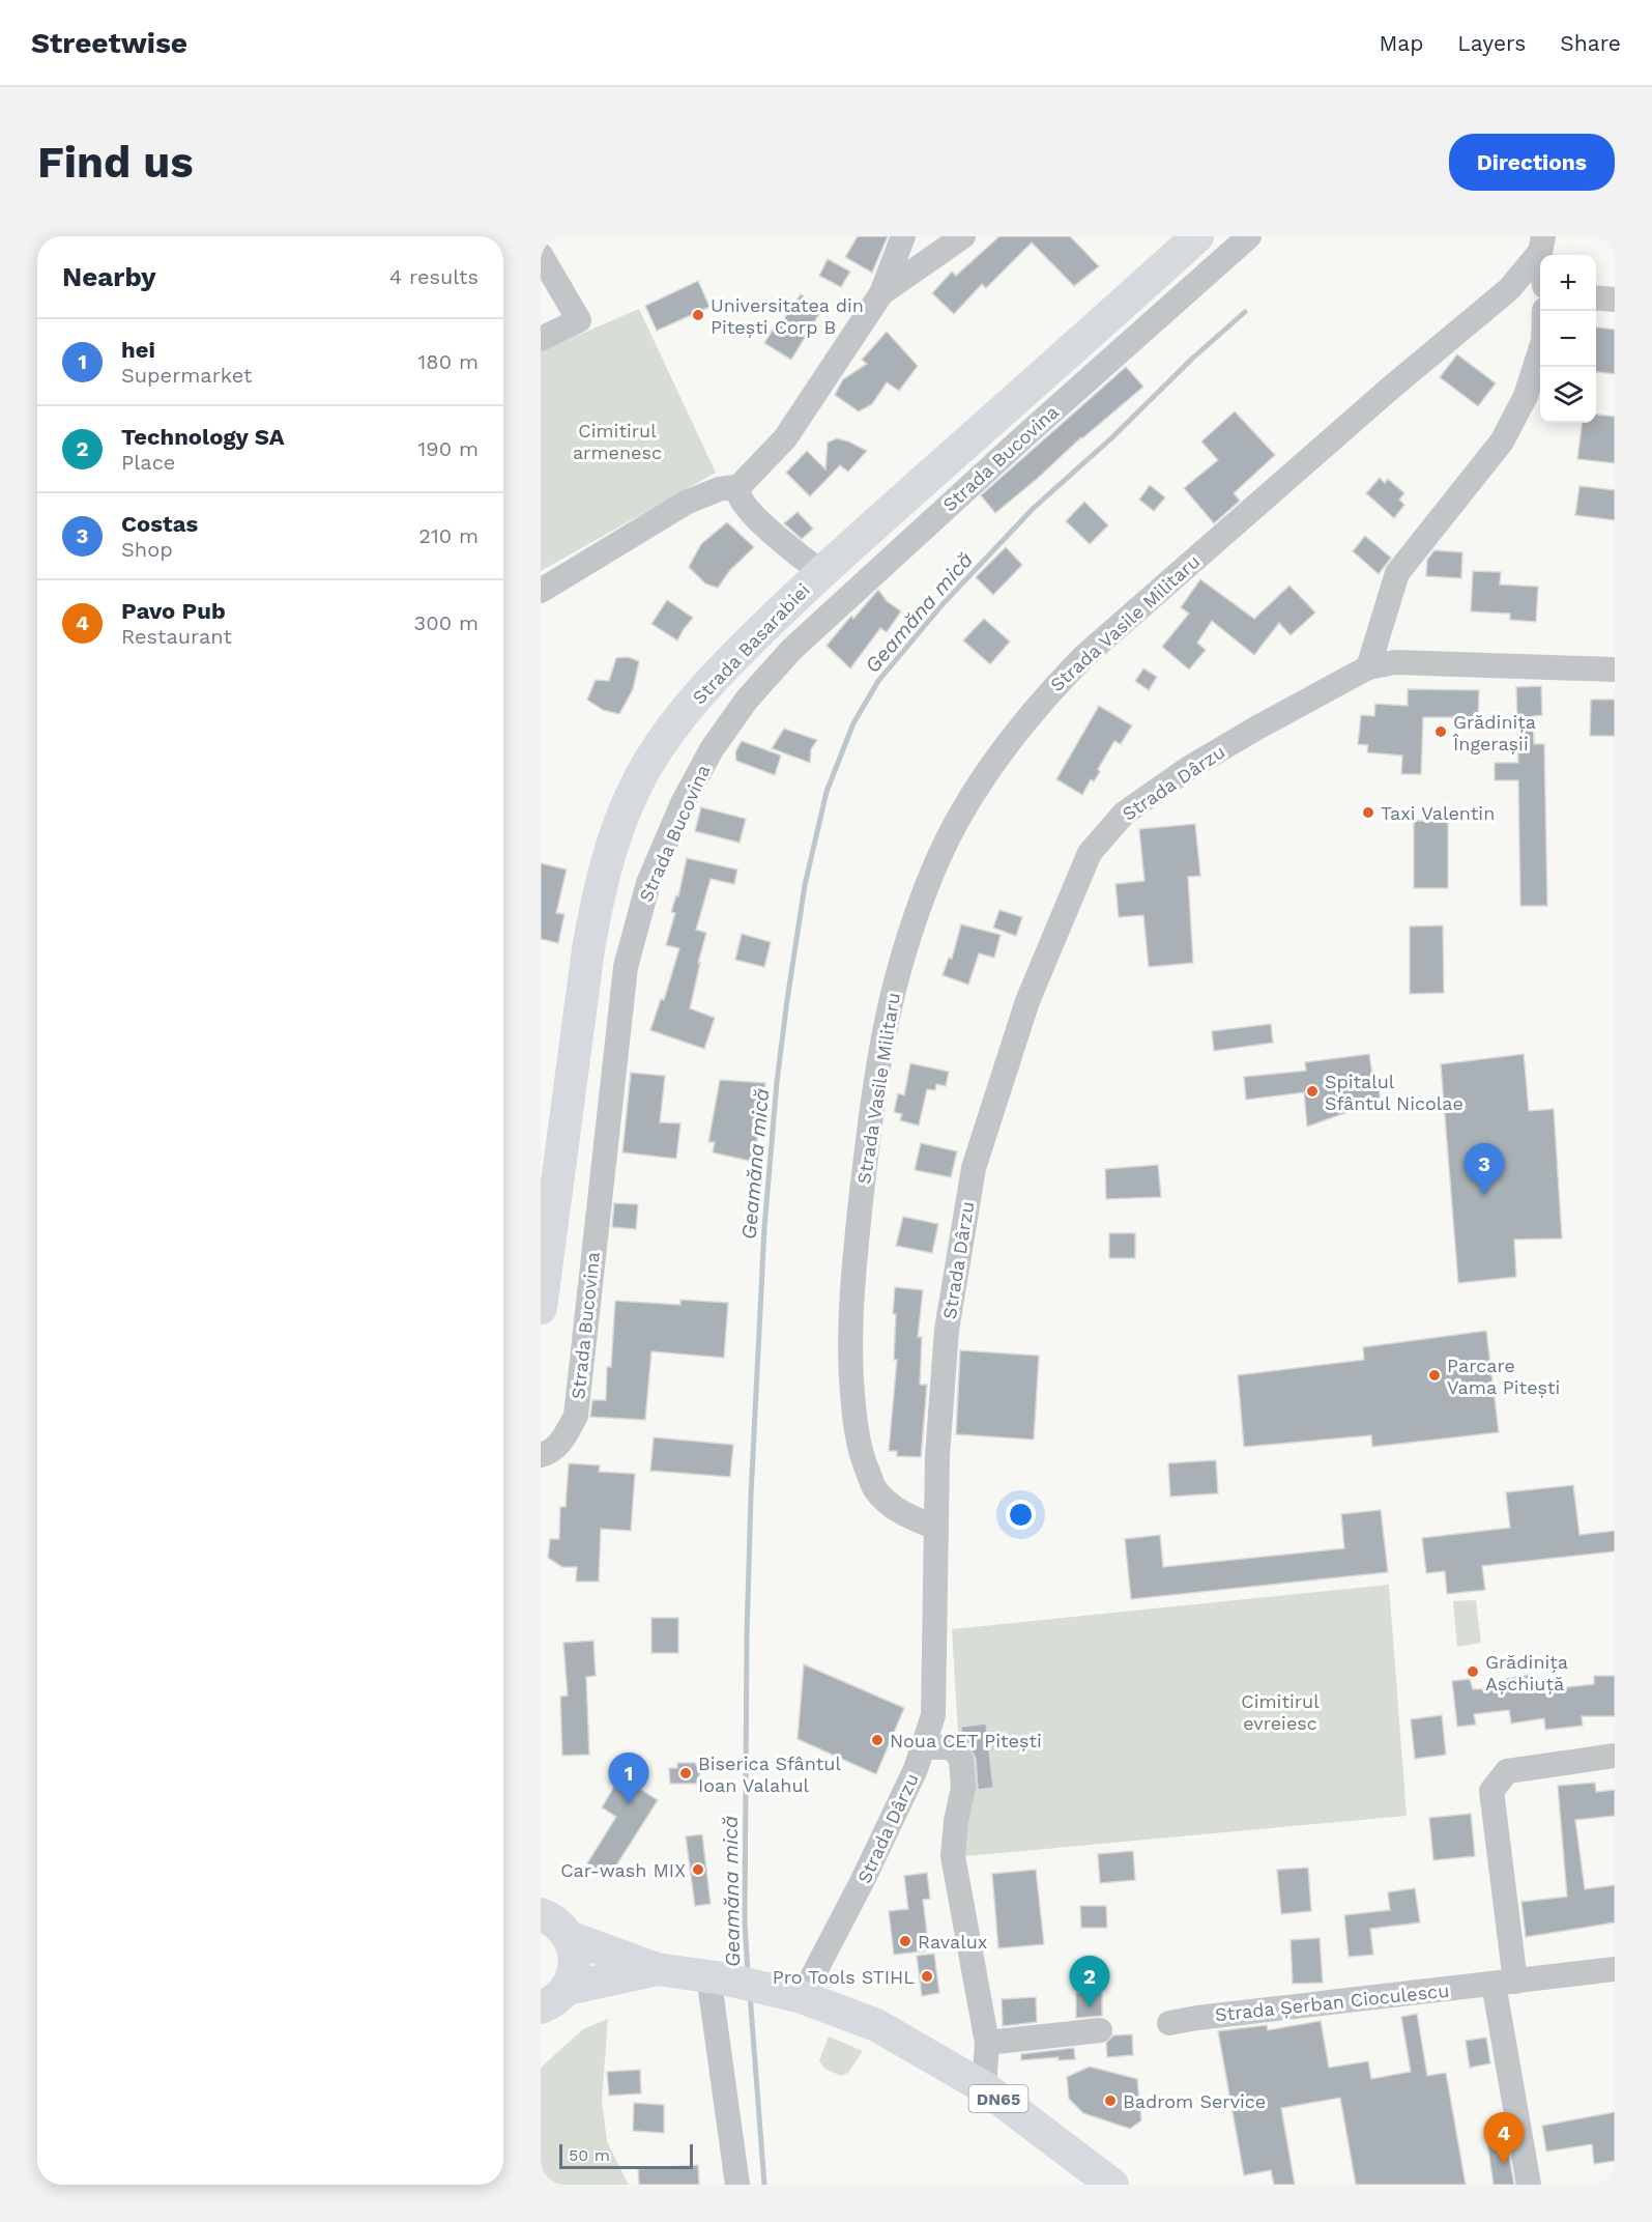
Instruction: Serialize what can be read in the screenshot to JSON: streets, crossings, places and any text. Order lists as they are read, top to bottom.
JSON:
{
  "streets": {
    "main road": ["Strada Basarabiei", "DN65"],
    "street": [
      "Strada Bucovina",
      "Strada Vasile Militaru",
      "Strada Dârzu",
      "Strada Șerban Cioculescu"
    ]
  },
  "crossings": [
    ["Strada Vasile Militaru", "Strada Dârzu"],
    ["Strada Dârzu", "DN65"]
  ],
  "water": ["Geamăna mică"],
  "parks": ["Cimitirul armenesc", "Cimitirul evreiesc"],
  "places": [
    "Universitatea din Pitești Corp B",
    "Grădinița Îngerașii",
    "Taxi Valentin",
    "Spitalul Sfântul Nicolae",
    "Parcare Vama Pitești",
    "Grădinița Așchiuță",
    "Noua CET Pitești",
    "Biserica Sfântul Ioan Valahul",
    "Car-wash MIX",
    "Ravalux",
    "Pro Tools STIHL",
    "Badrom Service"
  ],
  "scale_bar": "50 m",
  "page": {
    "header": "Streetwise",
    "nav": ["Map", "Layers", "Share"],
    "buttons": "Directions",
    "title": "Find us",
    "heading": ["Nearby", "4 results"],
    "map_buttons": ["+", "−"],
    "list": [
      {
        "mark": "1",
        "name": "hei",
        "note": "Supermarket",
        "value": "180 m"
      },
      {
        "mark": "2",
        "name": "Technology SA",
        "note": "Place",
        "value": "190 m"
      },
      {
        "mark": "3",
        "name": "Costas",
        "note": "Shop",
        "value": "210 m"
      },
      {
        "mark": "4",
        "name": "Pavo Pub",
        "note": "Restaurant",
        "value": "300 m"
      }
    ],
    "pins": [
      "3",
      "1",
      "2",
      "4"
    ],
    "scale": "50 m"
  }
}
